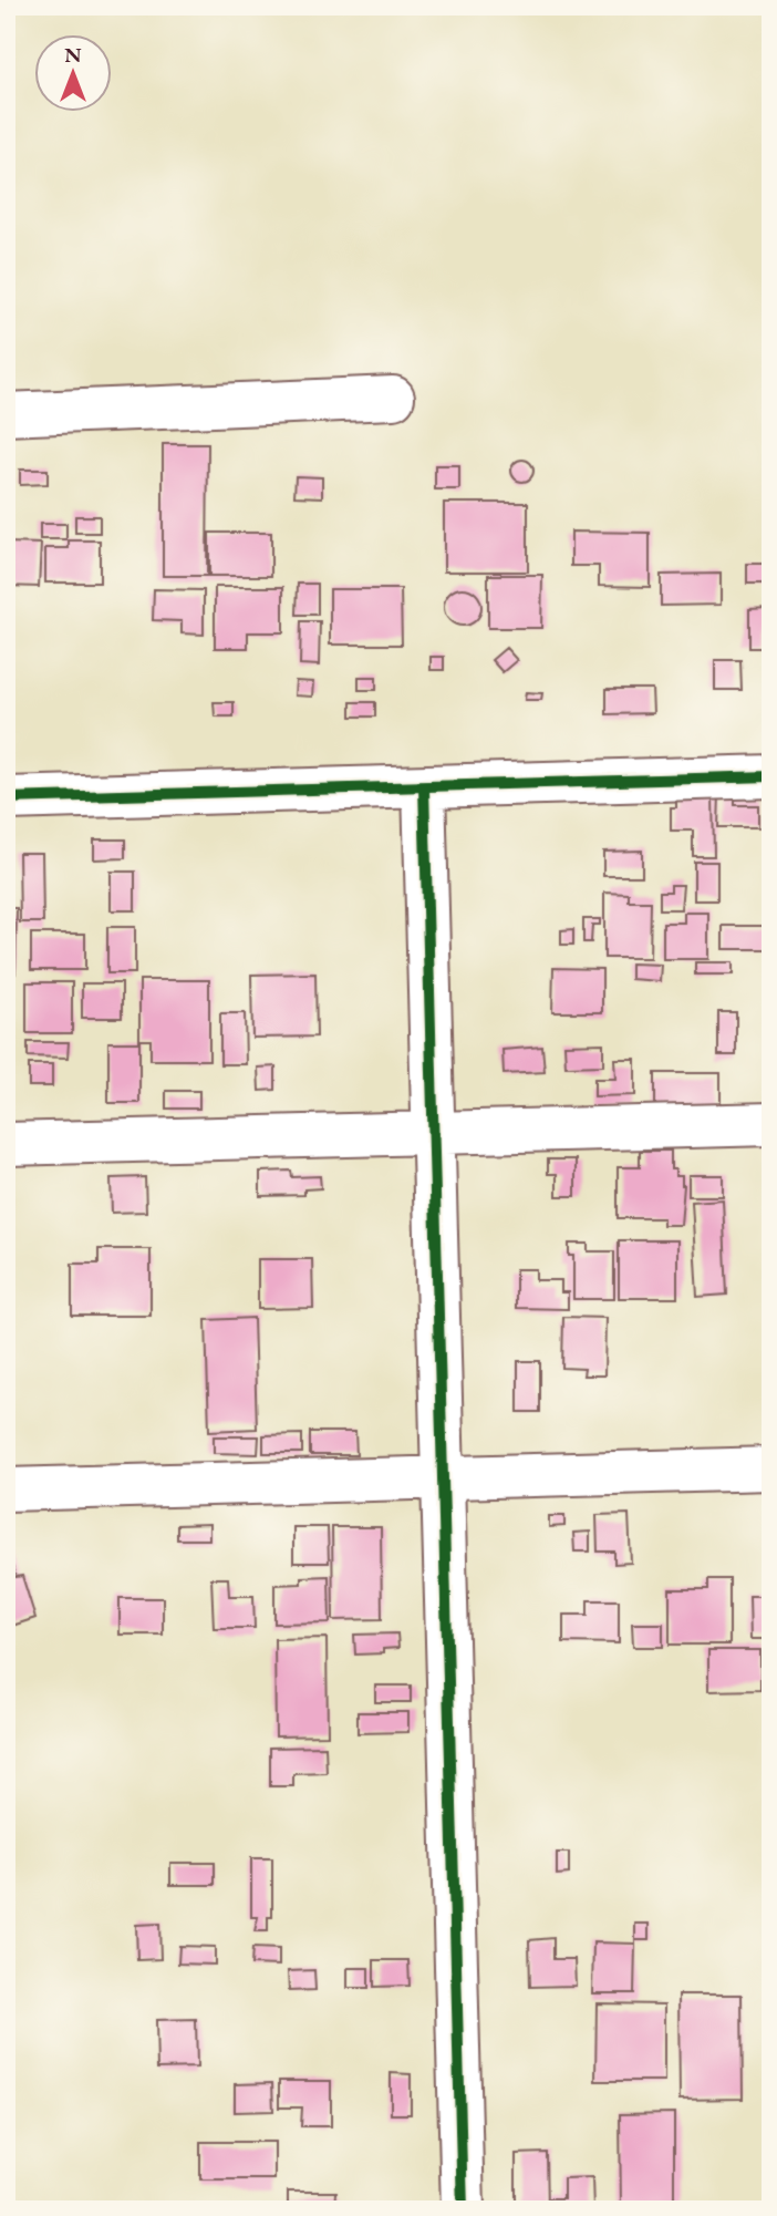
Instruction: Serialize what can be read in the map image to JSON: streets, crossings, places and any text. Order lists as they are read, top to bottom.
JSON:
{
  "north": "top"
}
